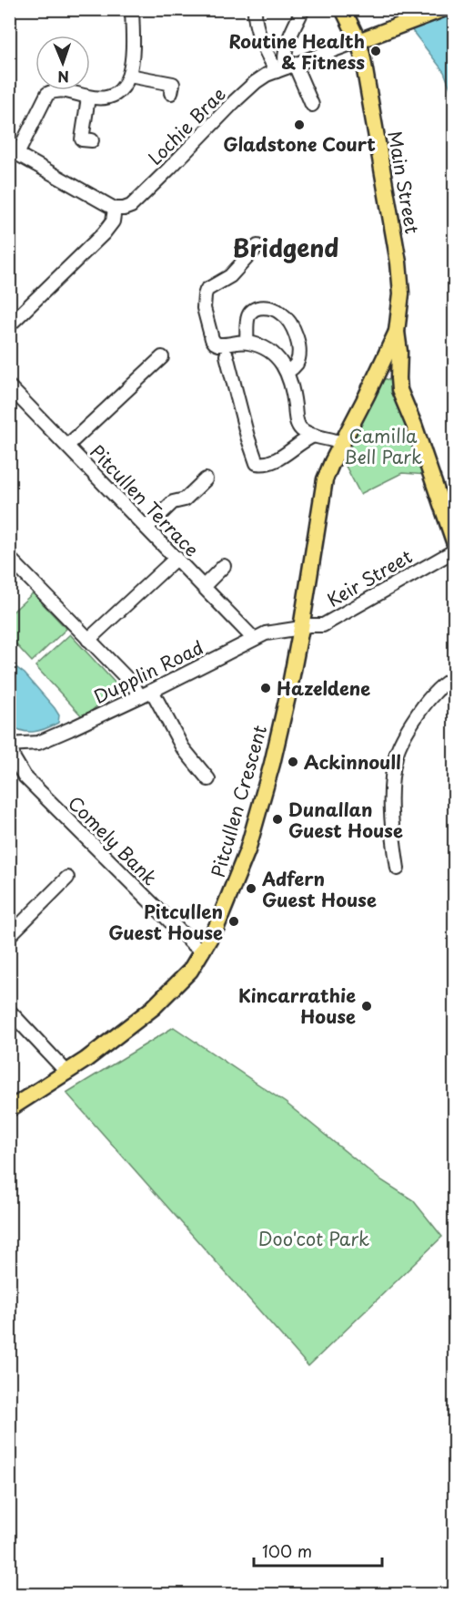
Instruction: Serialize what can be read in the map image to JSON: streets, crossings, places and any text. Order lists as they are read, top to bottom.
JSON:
{
  "streets": {
    "main road": ["Main Street", "Pitcullen Crescent"],
    "street": [
      "Lochie Brae",
      "Pitcullen Terrace",
      "Keir Street",
      "Dupplin Road",
      "Comely Bank"
    ]
  },
  "crossings": [
    ["Lochie Brae", "Main Street"],
    ["Main Street", "Pitcullen Crescent"],
    ["Pitcullen Terrace", "Dupplin Road"],
    ["Keir Street", "Dupplin Road"],
    ["Keir Street", "Pitcullen Crescent"],
    ["Dupplin Road", "Pitcullen Crescent"],
    ["Dupplin Road", "Comely Bank"],
    ["Pitcullen Crescent", "Comely Bank"]
  ],
  "districts": ["Bridgend"],
  "parks": ["Camilla Bell Park", "Doo'cot Park"],
  "places": [
    "Routine Health & Fitness",
    "Gladstone Court",
    "Hazeldene",
    "Ackinnoull",
    "Dunallan Guest House",
    "Adfern Guest House",
    "Pitcullen Guest House",
    "Kincarrathie House"
  ],
  "scale_bar": "100 m",
  "north": "bottom"
}
